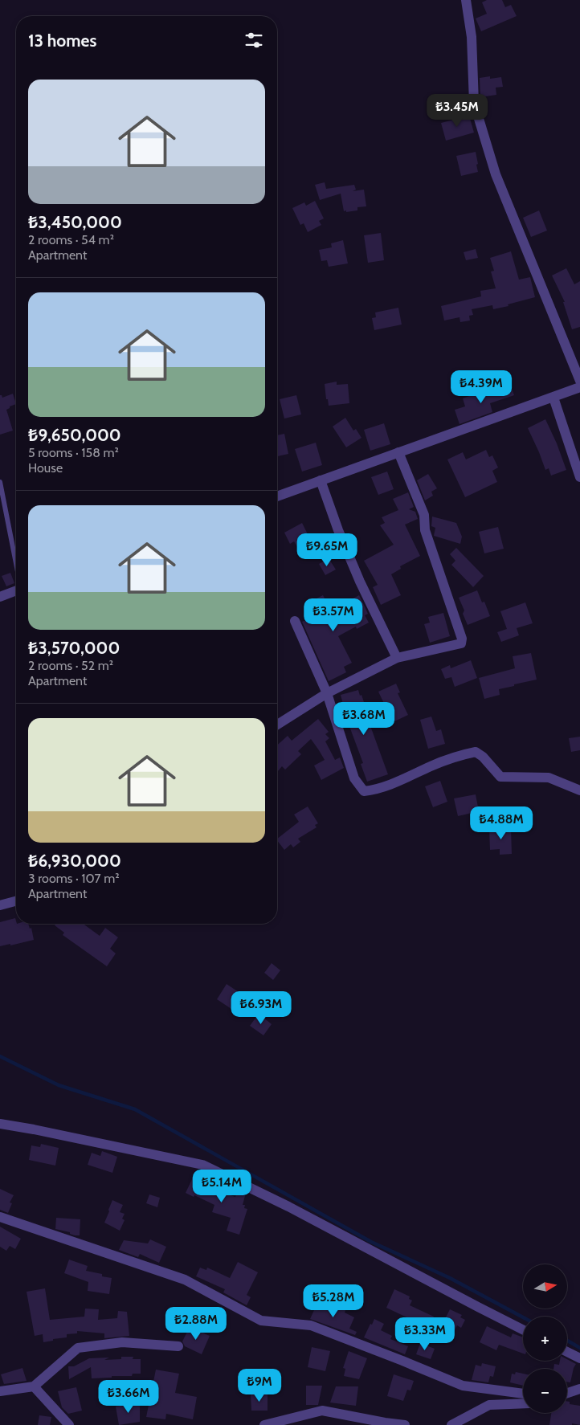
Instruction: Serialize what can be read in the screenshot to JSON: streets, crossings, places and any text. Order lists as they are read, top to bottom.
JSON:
{
  "north": "right",
  "page": {
    "heading": "13 homes",
    "list": [
      {
        "name": "₺3,450,000",
        "note": "2 rooms · 54 m² · Apartment"
      },
      {
        "name": "₺9,650,000",
        "note": "5 rooms · 158 m² · House"
      },
      {
        "name": "₺3,570,000",
        "note": "2 rooms · 52 m² · Apartment"
      },
      {
        "name": "₺6,930,000",
        "note": "3 rooms · 107 m² · Apartment"
      }
    ],
    "price": [
      "₺3.45M",
      "₺4.39M",
      "₺9.65M",
      "₺3.57M",
      "₺3.68M",
      "₺4.88M",
      "₺6.93M",
      "₺5.14M",
      "₺5.28M",
      "₺2.88M",
      "₺3.33M",
      "₺9M",
      "₺3.66M"
    ],
    "map_buttons": ["+", "−"]
  }
}
